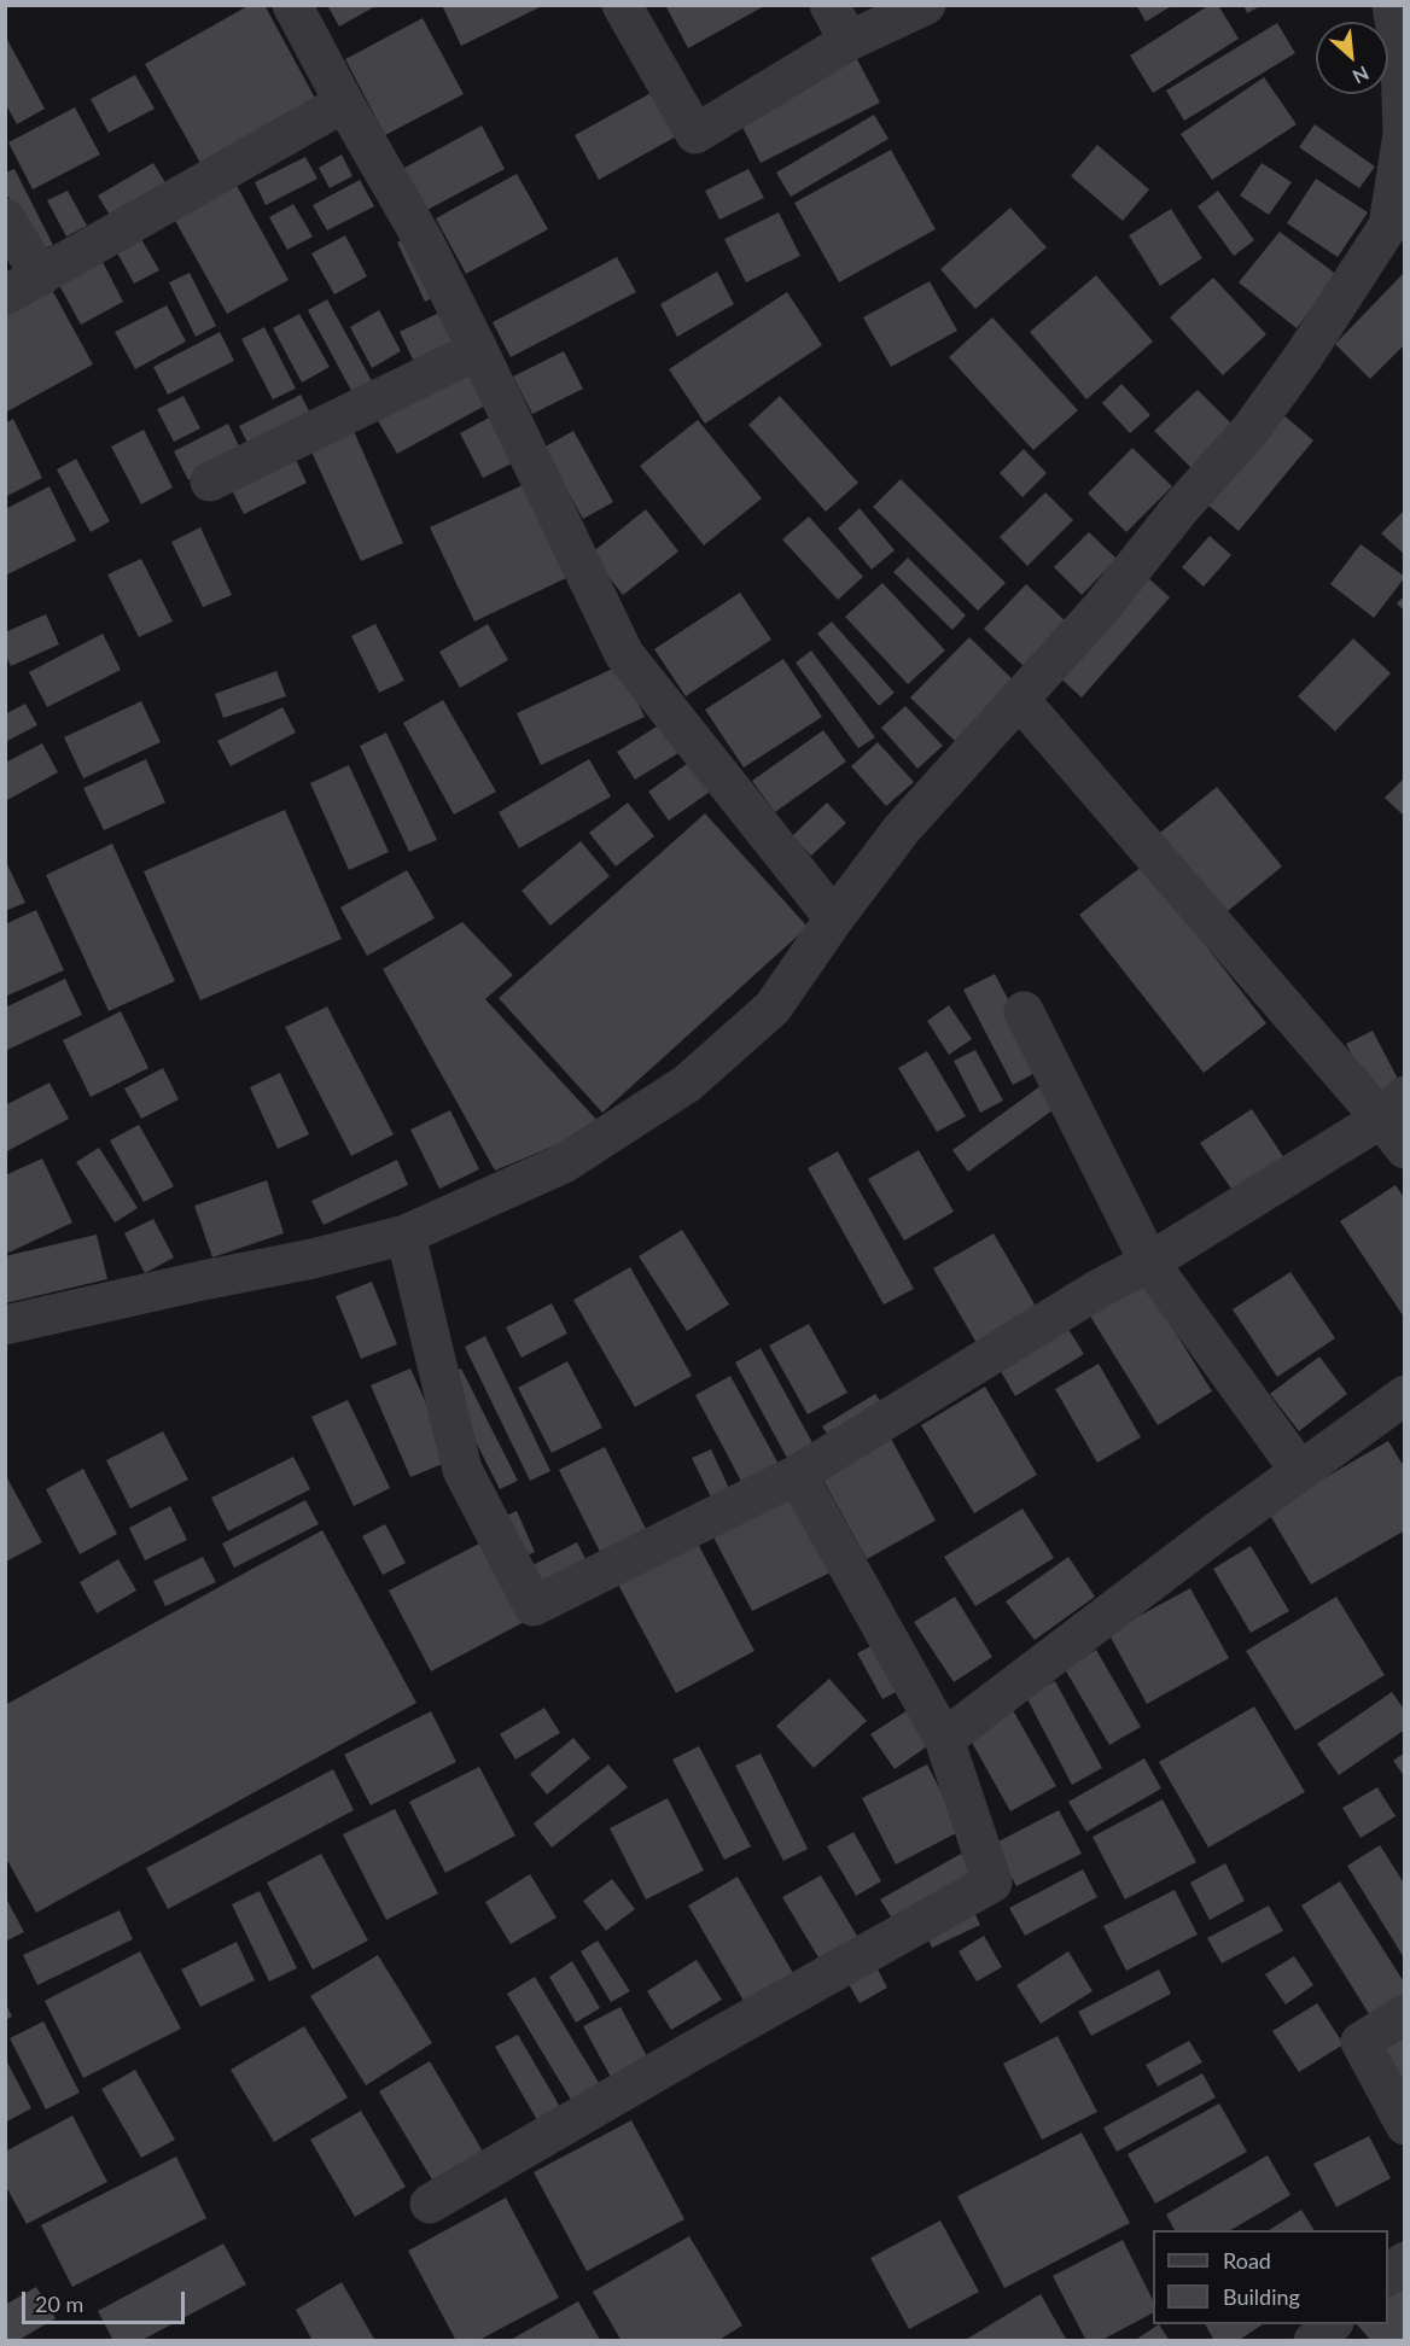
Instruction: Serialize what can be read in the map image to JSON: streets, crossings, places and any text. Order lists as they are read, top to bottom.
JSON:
{
  "legend": ["Road", "Building"],
  "scale_bar": "20 m",
  "north": "bottom right"
}
